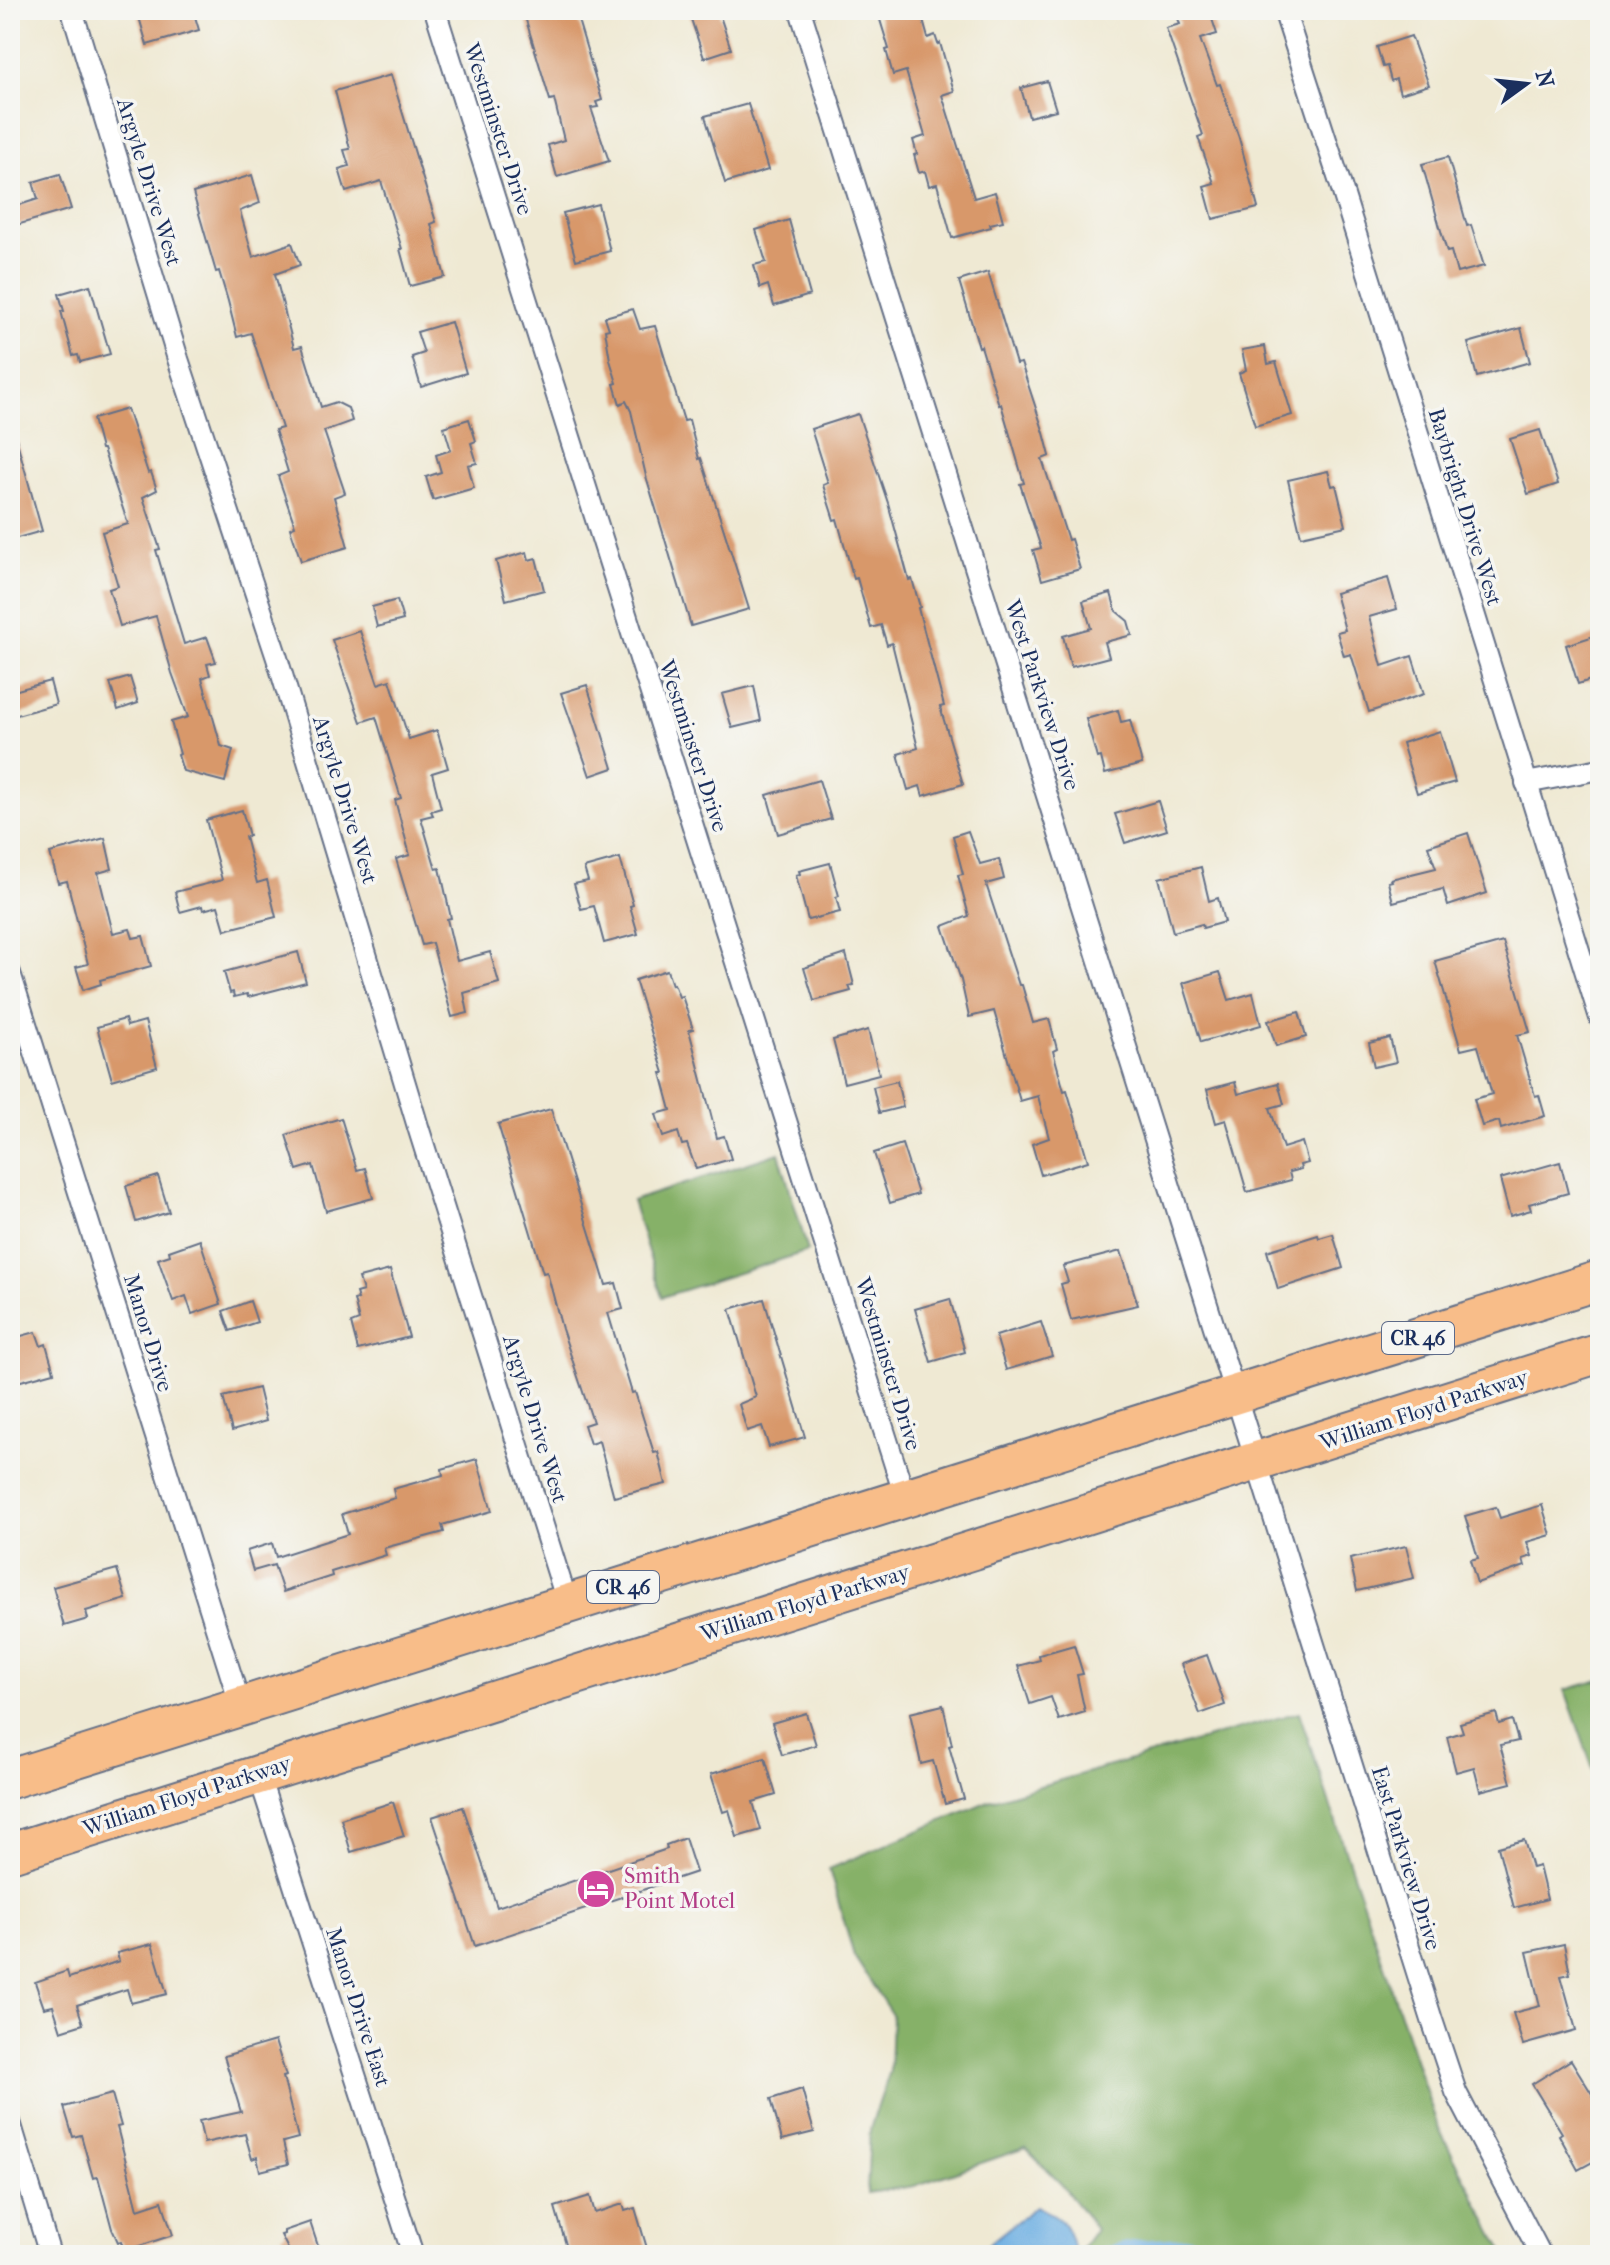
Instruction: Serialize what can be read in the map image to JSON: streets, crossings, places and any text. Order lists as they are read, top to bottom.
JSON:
{
  "streets": {
    "highway": ["CR 46", "William Floyd Parkway"],
    "street": [
      "Westminster Drive",
      "Argyle Drive West",
      "Baybright Drive West",
      "West Parkview Drive",
      "Manor Drive",
      "East Parkview Drive",
      "Manor Drive East"
    ]
  },
  "crossings": [
    ["Westminster Drive", "CR 46"],
    ["Argyle Drive West", "CR 46"],
    ["West Parkview Drive", "CR 46"],
    ["West Parkview Drive", "William Floyd Parkway"],
    ["West Parkview Drive", "East Parkview Drive"],
    ["Manor Drive", "CR 46"],
    ["William Floyd Parkway", "East Parkview Drive"],
    ["William Floyd Parkway", "Manor Drive East"]
  ],
  "places": {
    "hotel": ["Smith Point Motel"]
  },
  "north": "right"
}
